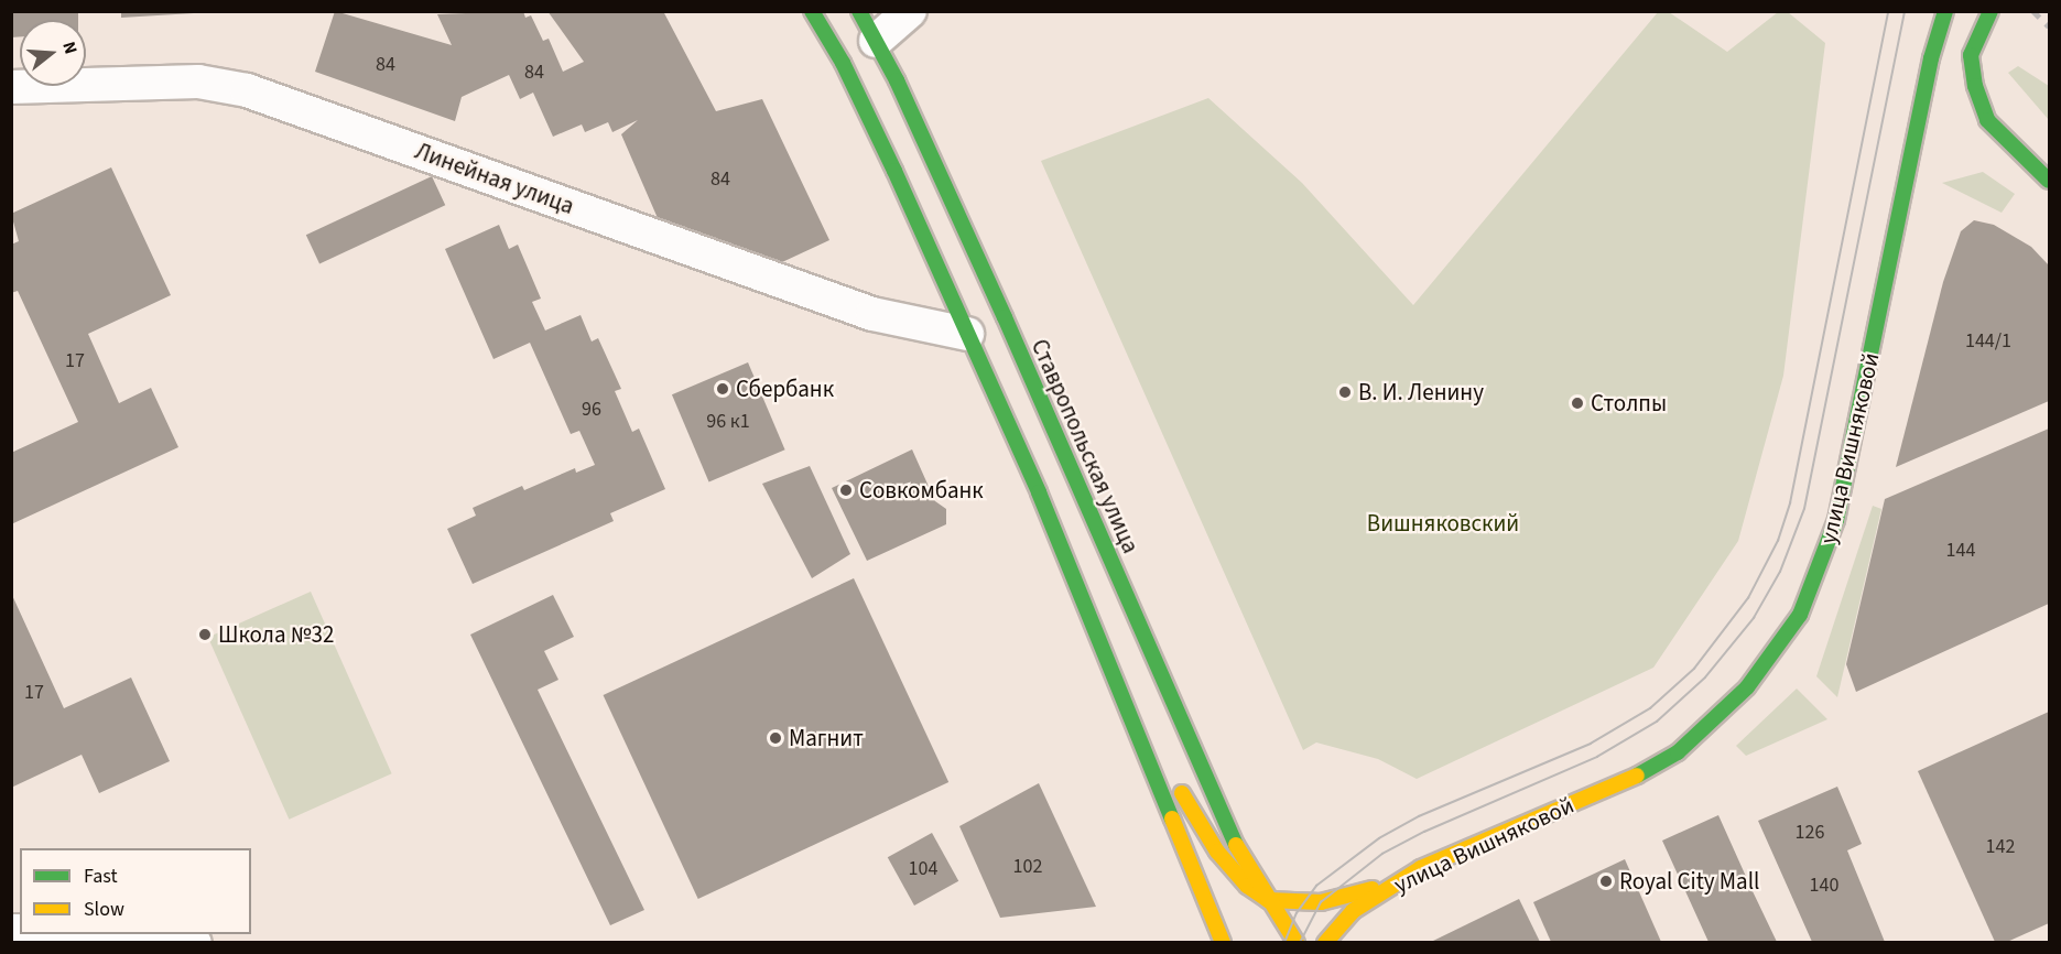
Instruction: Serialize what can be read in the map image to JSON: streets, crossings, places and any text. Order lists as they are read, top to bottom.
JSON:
{
  "streets": {
    "main road": ["Ставропольская улица", "улица Вишняковой"],
    "street": ["Линейная улица"]
  },
  "crossings": [
    ["Линейная улица", "Ставропольская улица"]
  ],
  "parks": ["Вишняковский"],
  "places": [
    "Сбербанк",
    "В. И. Ленину",
    "Столпы",
    "Совкомбанк",
    "Школа №32",
    "Магнит",
    "Royal City Mall"
  ],
  "house_numbers": [
    "84",
    "84",
    "84",
    "144/1",
    "17",
    "96",
    "96 к1",
    "144",
    "17",
    "126",
    "142",
    "102",
    "104",
    "140"
  ],
  "legend": ["Fast", "Slow"],
  "north": "right"
}
